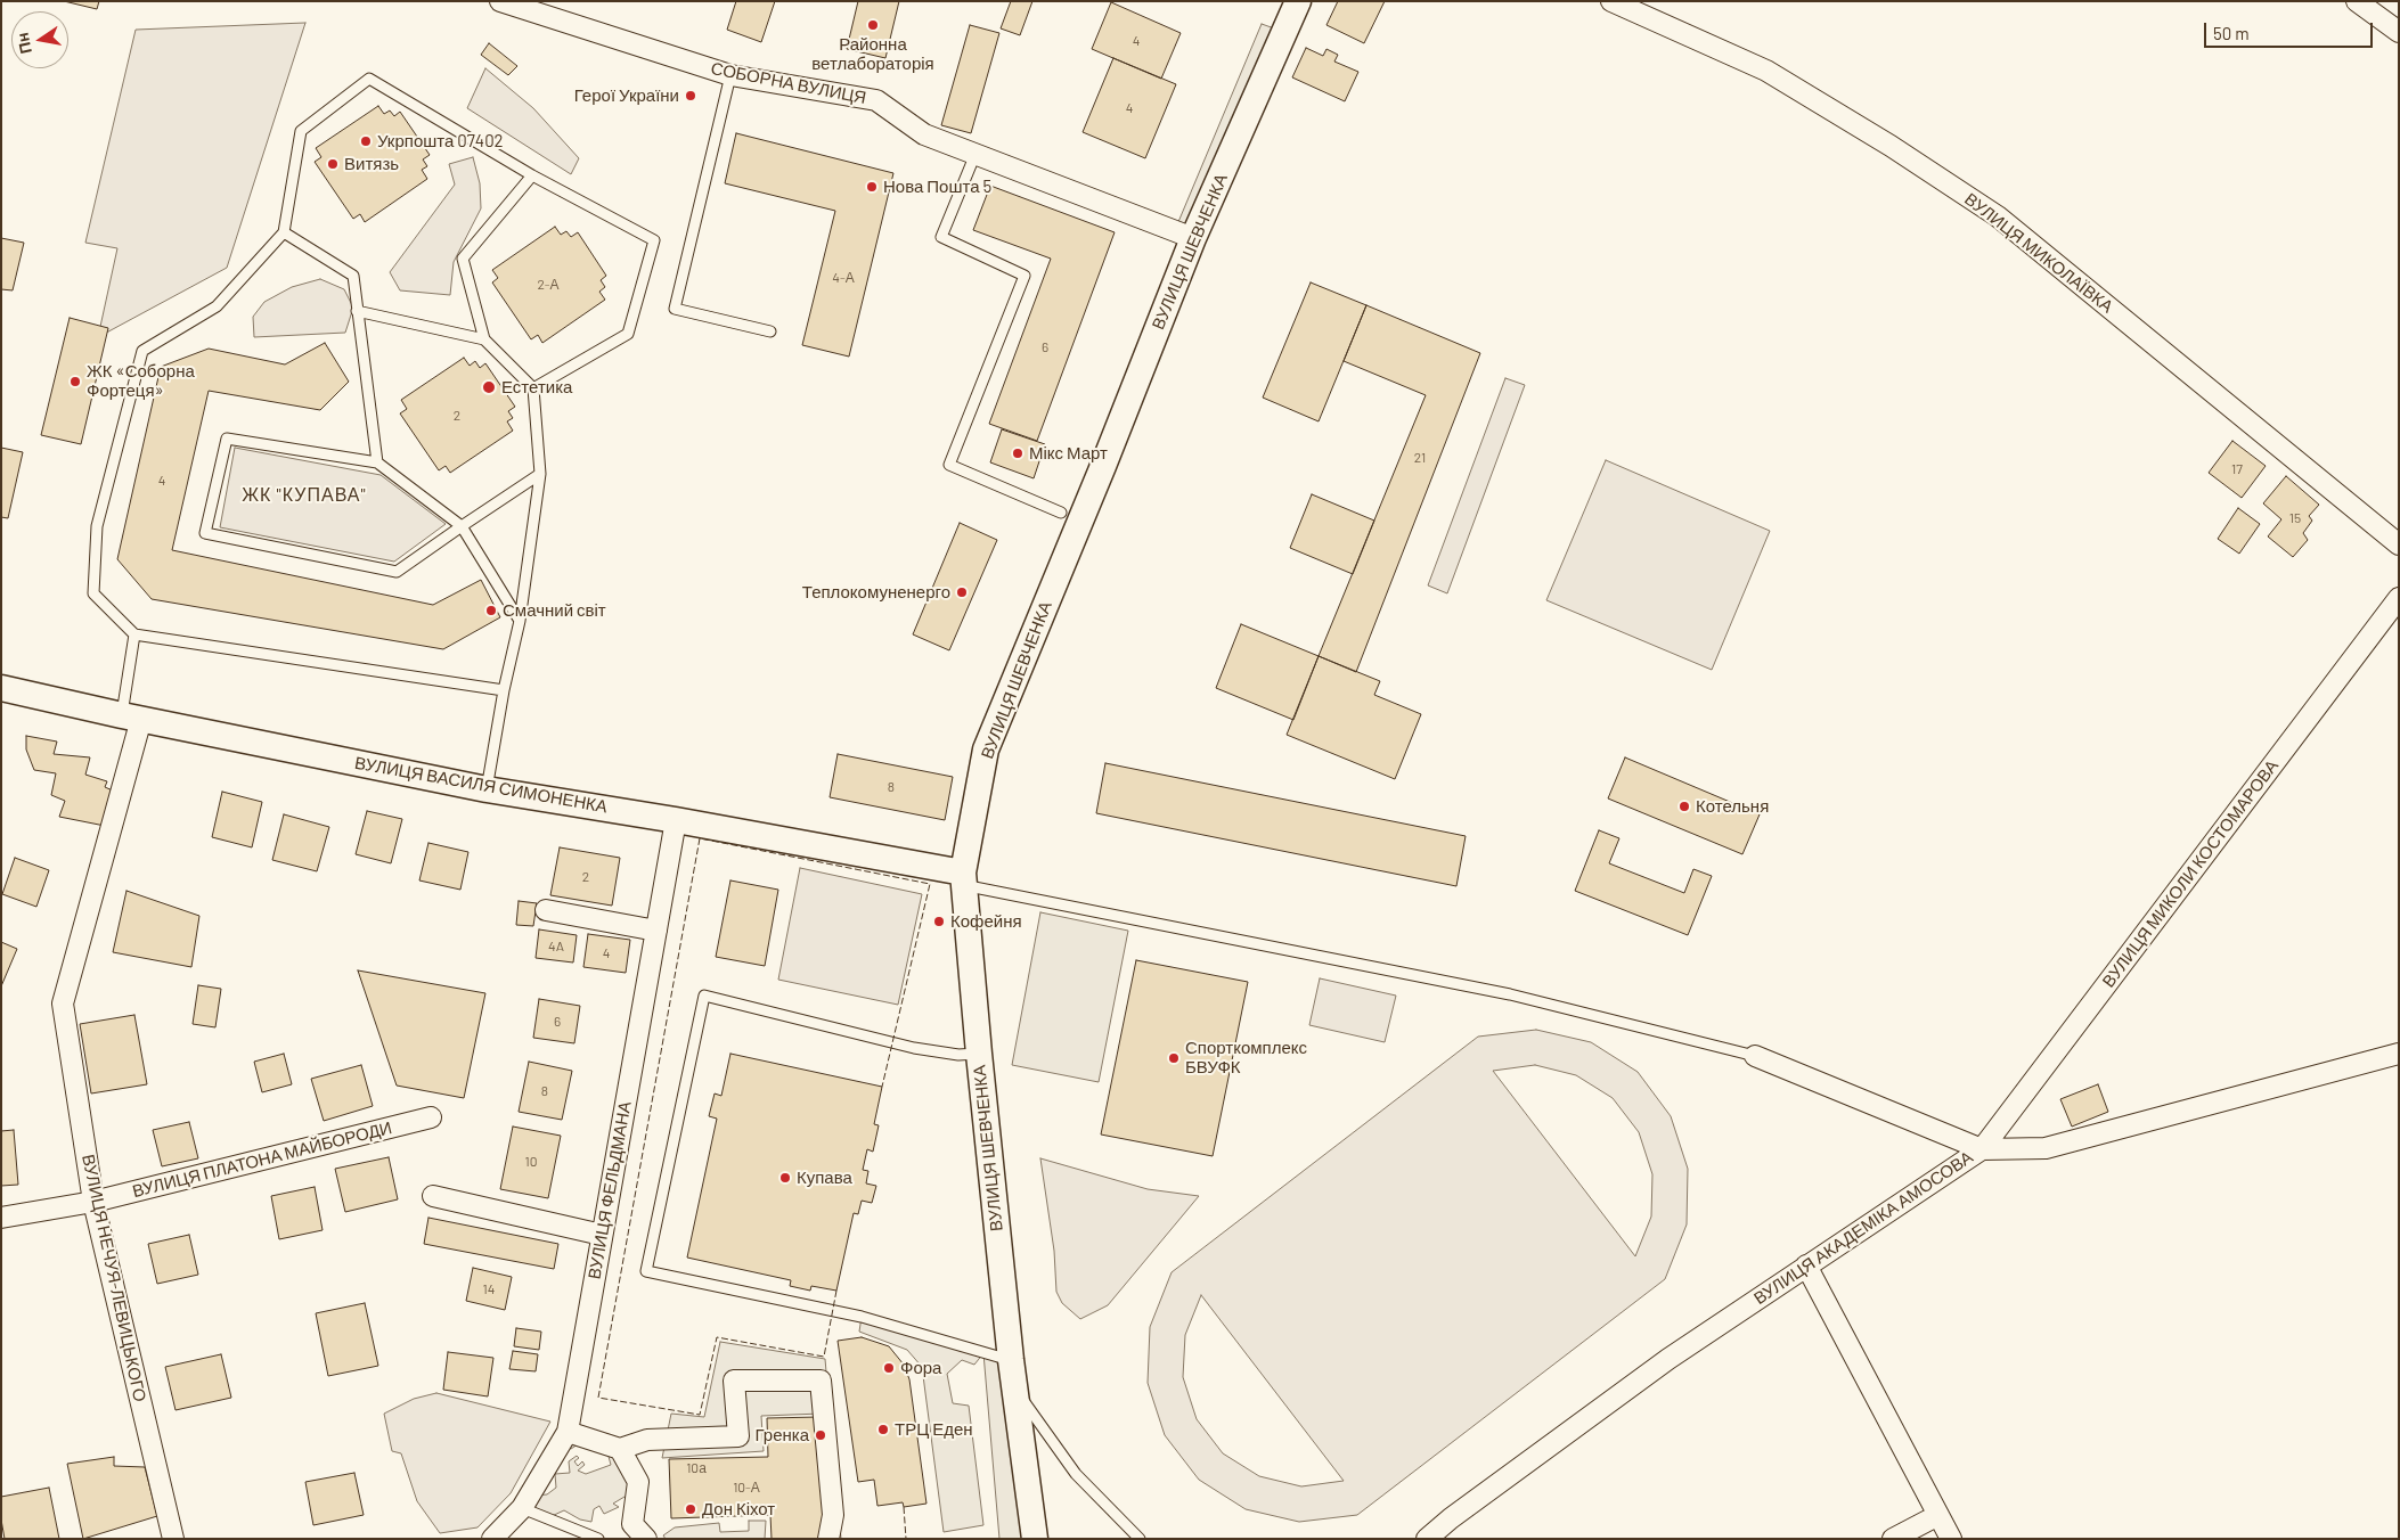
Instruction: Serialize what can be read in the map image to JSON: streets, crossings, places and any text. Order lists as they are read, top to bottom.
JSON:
{
  "streets": {
    "street": [
      "СОБОРНА ВУЛИЦЯ",
      "ВУЛИЦЯ ШЕВЧЕНКА",
      "ВУЛИЦЯ МИКОЛАЇВКА",
      "ВУЛИЦЯ ВАСИЛЯ СИМОНЕНКА",
      "ВУЛИЦЯ МИКОЛИ КОСТОМАРОВА",
      "ВУЛИЦЯ ПЛАТОНА МАЙБОРОДИ",
      "ВУЛИЦЯ ФЕЛЬДМАНА",
      "ВУЛИЦЯ АКАДЕМІКА АМОСОВА",
      "ВУЛИЦЯ НЕЧУЯ-ЛЕВИЦЬКОГО"
    ]
  },
  "crossings": [
    ["СОБОРНА ВУЛИЦЯ", "ВУЛИЦЯ ШЕВЧЕНКА"],
    ["ВУЛИЦЯ ШЕВЧЕНКА", "ВУЛИЦЯ ВАСИЛЯ СИМОНЕНКА"],
    ["ВУЛИЦЯ ВАСИЛЯ СИМОНЕНКА", "ВУЛИЦЯ ФЕЛЬДМАНА"],
    ["ВУЛИЦЯ ВАСИЛЯ СИМОНЕНКА", "ВУЛИЦЯ НЕЧУЯ-ЛЕВИЦЬКОГО"],
    ["ВУЛИЦЯ МИКОЛИ КОСТОМАРОВА", "ВУЛИЦЯ АКАДЕМІКА АМОСОВА"],
    ["ВУЛИЦЯ ПЛАТОНА МАЙБОРОДИ", "ВУЛИЦЯ НЕЧУЯ-ЛЕВИЦЬКОГО"]
  ],
  "districts": ["ЖК \"КУПАВА\""],
  "places": [
    "Районна ветлабораторія",
    "Герої України",
    "Укрпошта 07402",
    "Витязь",
    "Нова Пошта 5",
    "ЖК «Соборна Фортеця»",
    "Естетика",
    "Мікс Март",
    "Теплокомуненерго",
    "Смачний світ",
    "Котельня",
    "Кофейня",
    "Спорткомплекс БВУФК",
    "Купава",
    "Фора",
    "ТРЦ Еден",
    "Гренка",
    "Дон Кіхот"
  ],
  "house_numbers": [
    "4",
    "4",
    "4-А",
    "2-А",
    "6",
    "2",
    "21",
    "17",
    "4",
    "15",
    "8",
    "2",
    "4A",
    "4",
    "6",
    "8",
    "10",
    "14",
    "10а",
    "10-А"
  ],
  "scale_bar": "50 m",
  "north": "left"
}
